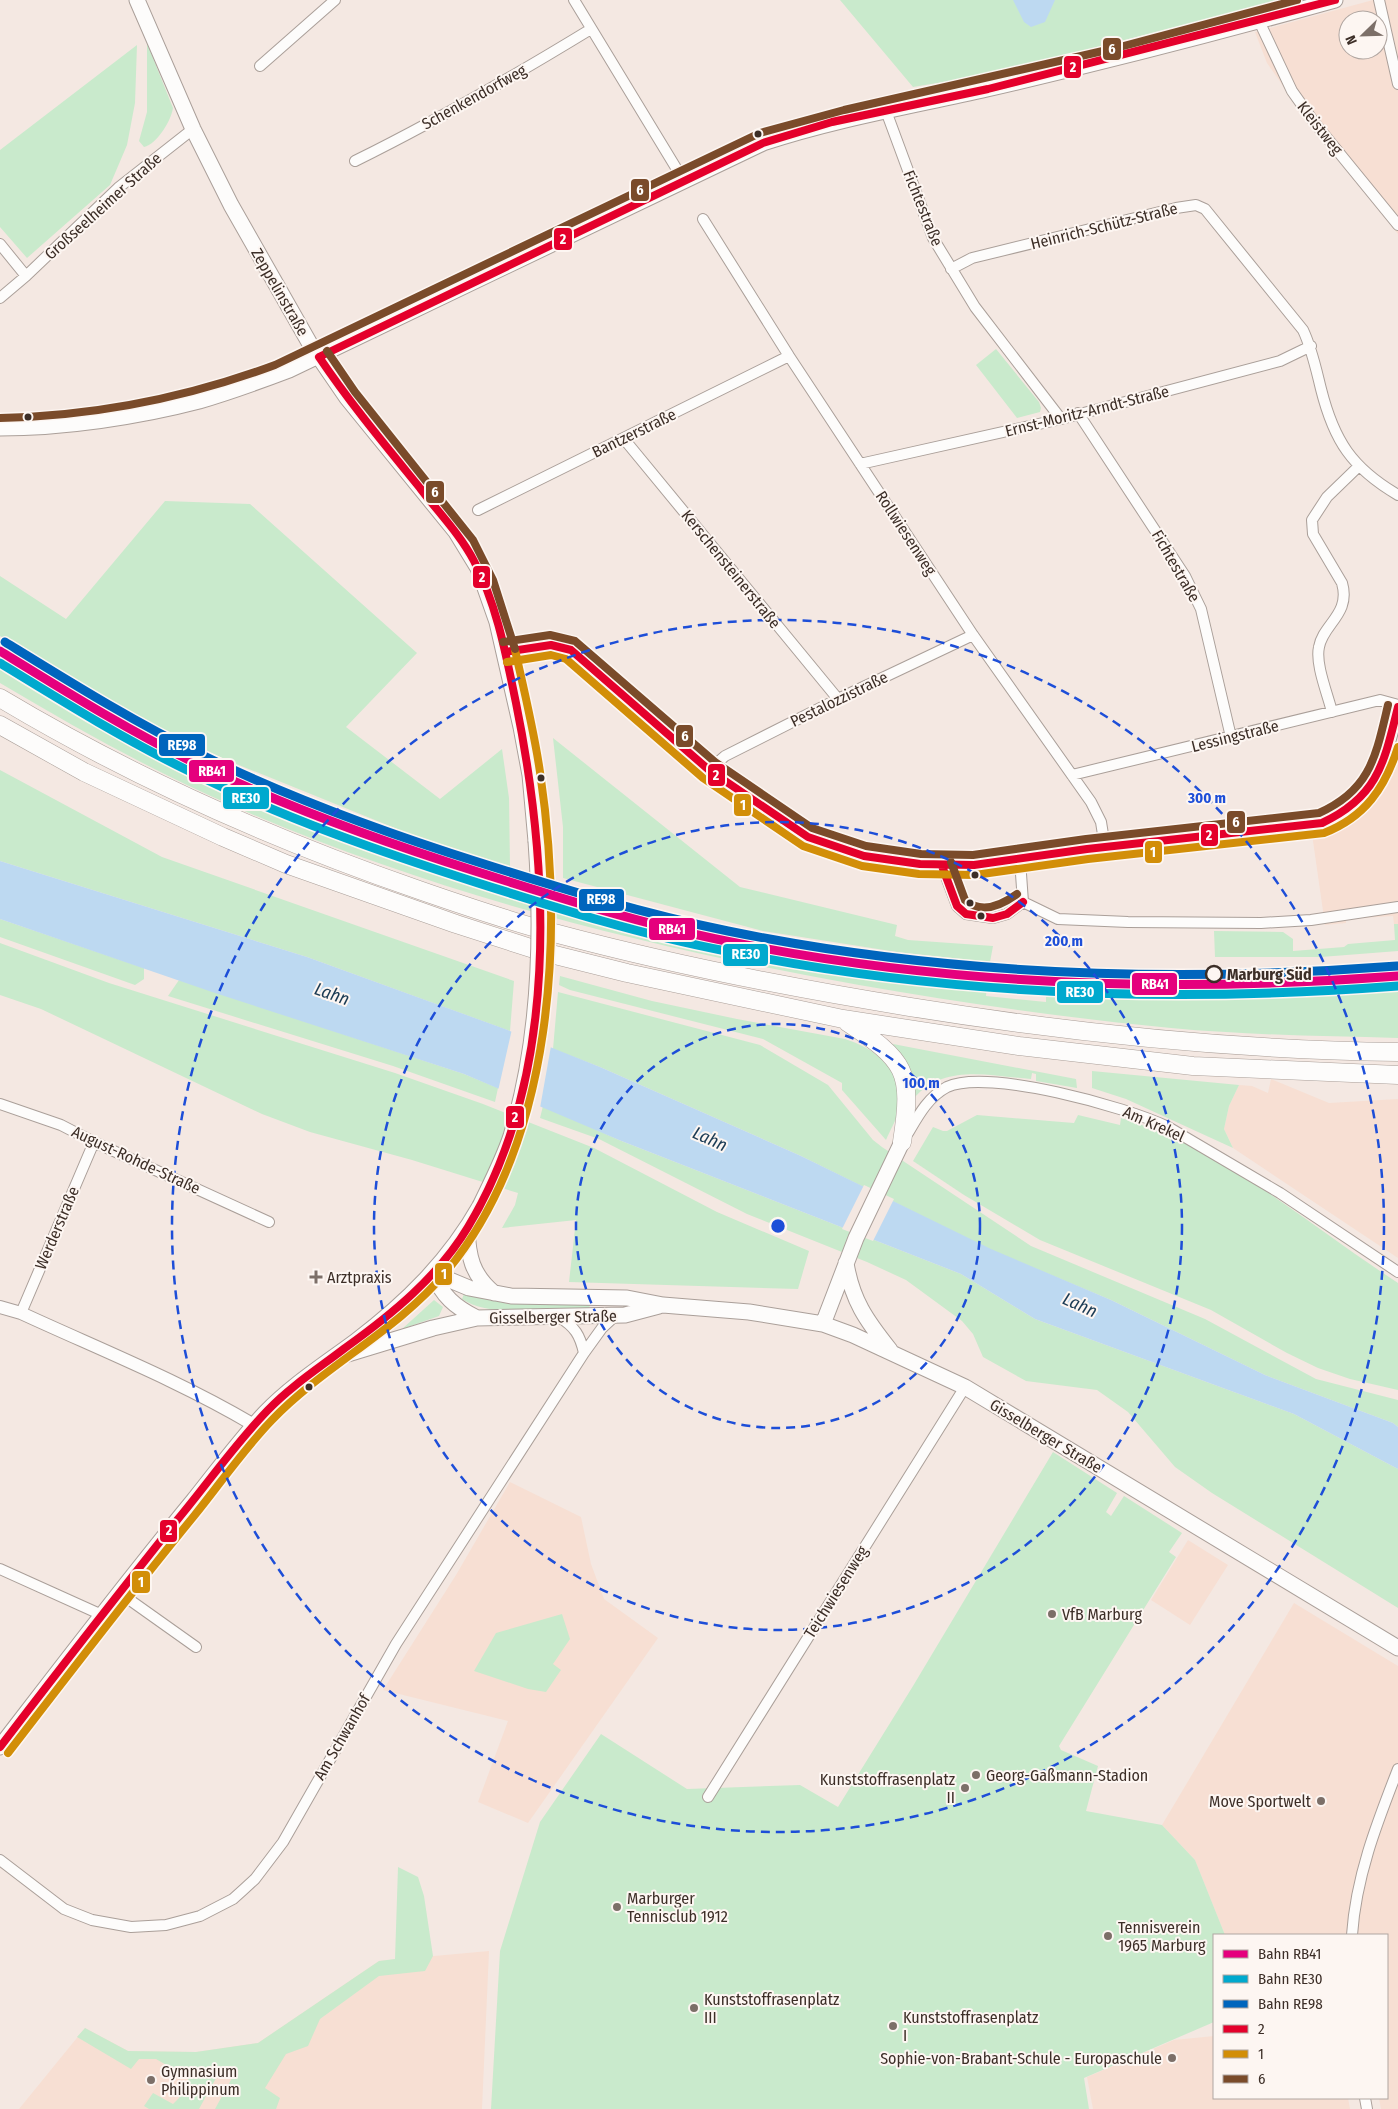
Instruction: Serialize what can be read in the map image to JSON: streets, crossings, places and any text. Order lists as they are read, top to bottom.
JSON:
{
  "streets": {
    "main road": ["Zeppelinstraße", "Gisselberger Straße"],
    "street": [
      "Schenkendorfweg",
      "Kleistweg",
      "Großseelheimer Straße",
      "Fichtestraße",
      "Heinrich-Schütz-Straße",
      "Ernst-Moritz-Arndt-Straße",
      "Bantzerstraße",
      "Rollwiesenweg",
      "Kerschensteinerstraße",
      "Pestalozzistraße",
      "Lessingstraße",
      "Am Krekel",
      "August-Rohde-Straße",
      "Werderstraße",
      "Teichwiesenweg",
      "Am Schwanhof"
    ]
  },
  "crossings": [
    ["Großseelheimer Straße", "Zeppelinstraße"],
    ["Fichtestraße", "Heinrich-Schütz-Straße"],
    ["Fichtestraße", "Ernst-Moritz-Arndt-Straße"],
    ["Fichtestraße", "Lessingstraße"],
    ["Heinrich-Schütz-Straße", "Ernst-Moritz-Arndt-Straße"],
    ["Ernst-Moritz-Arndt-Straße", "Rollwiesenweg"],
    ["Bantzerstraße", "Rollwiesenweg"],
    ["Bantzerstraße", "Kerschensteinerstraße"],
    ["Rollwiesenweg", "Pestalozzistraße"],
    ["Rollwiesenweg", "Lessingstraße"],
    ["Kerschensteinerstraße", "Pestalozzistraße"],
    ["August-Rohde-Straße", "Werderstraße"],
    ["Gisselberger Straße", "Teichwiesenweg"],
    ["Gisselberger Straße", "Am Schwanhof"]
  ],
  "water": ["Lahn"],
  "places": {
    "other": [
      "Marburg Süd",
      "VfB Marburg",
      "Georg-Gaßmann-Stadion",
      "Kunststoffrasenplatz II",
      "Move Sportwelt",
      "Marburger Tennisclub 1912",
      "Tennisverein 1965 Marburg",
      "Kunststoffrasenplatz III",
      "Kunststoffrasenplatz I",
      "Sophie-von-Brabant-Schule - Europaschule",
      "Gymnasium Philippinum"
    ],
    "health": ["Arztpraxis"]
  },
  "lines": [
    "transit line 2",
    "transit line 6",
    "rail line RE98",
    "transit line 1",
    "rail line RB41",
    "rail line RE30"
  ],
  "legend": [
    "Bahn RB41",
    "Bahn RE30",
    "Bahn RE98",
    "2",
    "1",
    "6"
  ],
  "north": "bottom left",
  "rings": ["300 m", "200 m", "100 m"]
}
